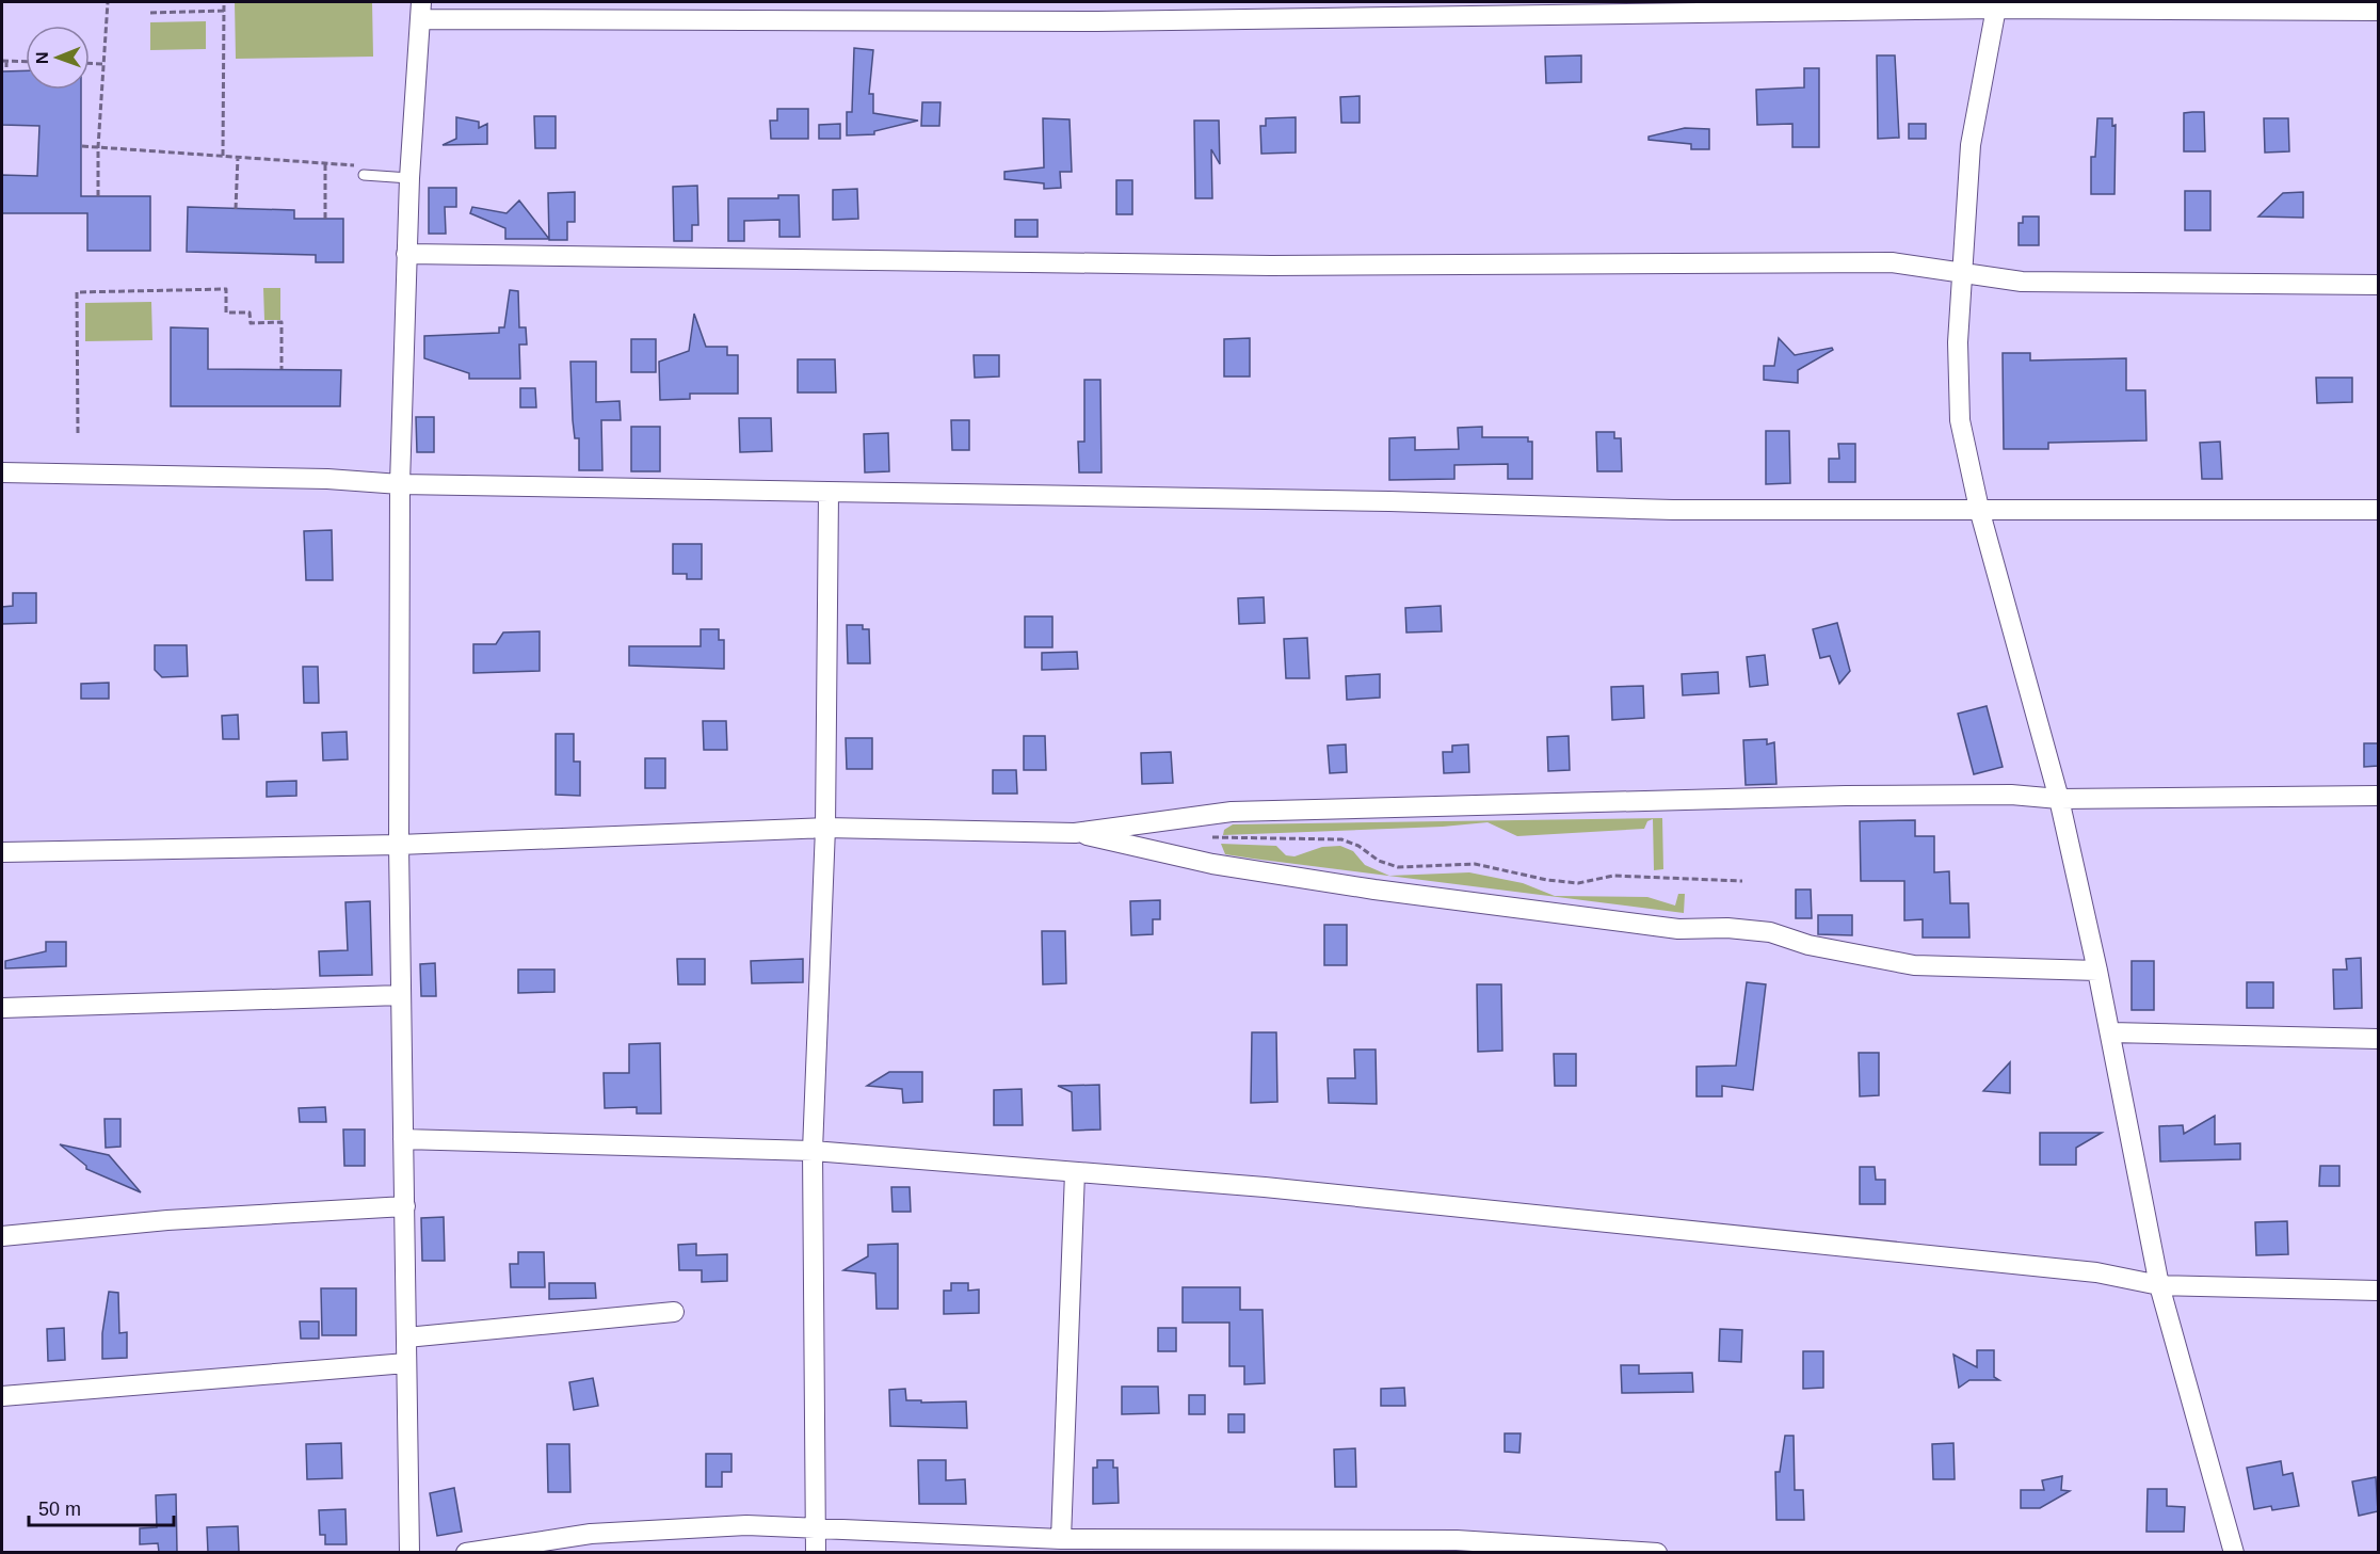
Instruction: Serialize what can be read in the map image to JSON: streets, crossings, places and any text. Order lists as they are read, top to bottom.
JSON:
{
  "scale_bar": "50 m",
  "north": "left"
}
